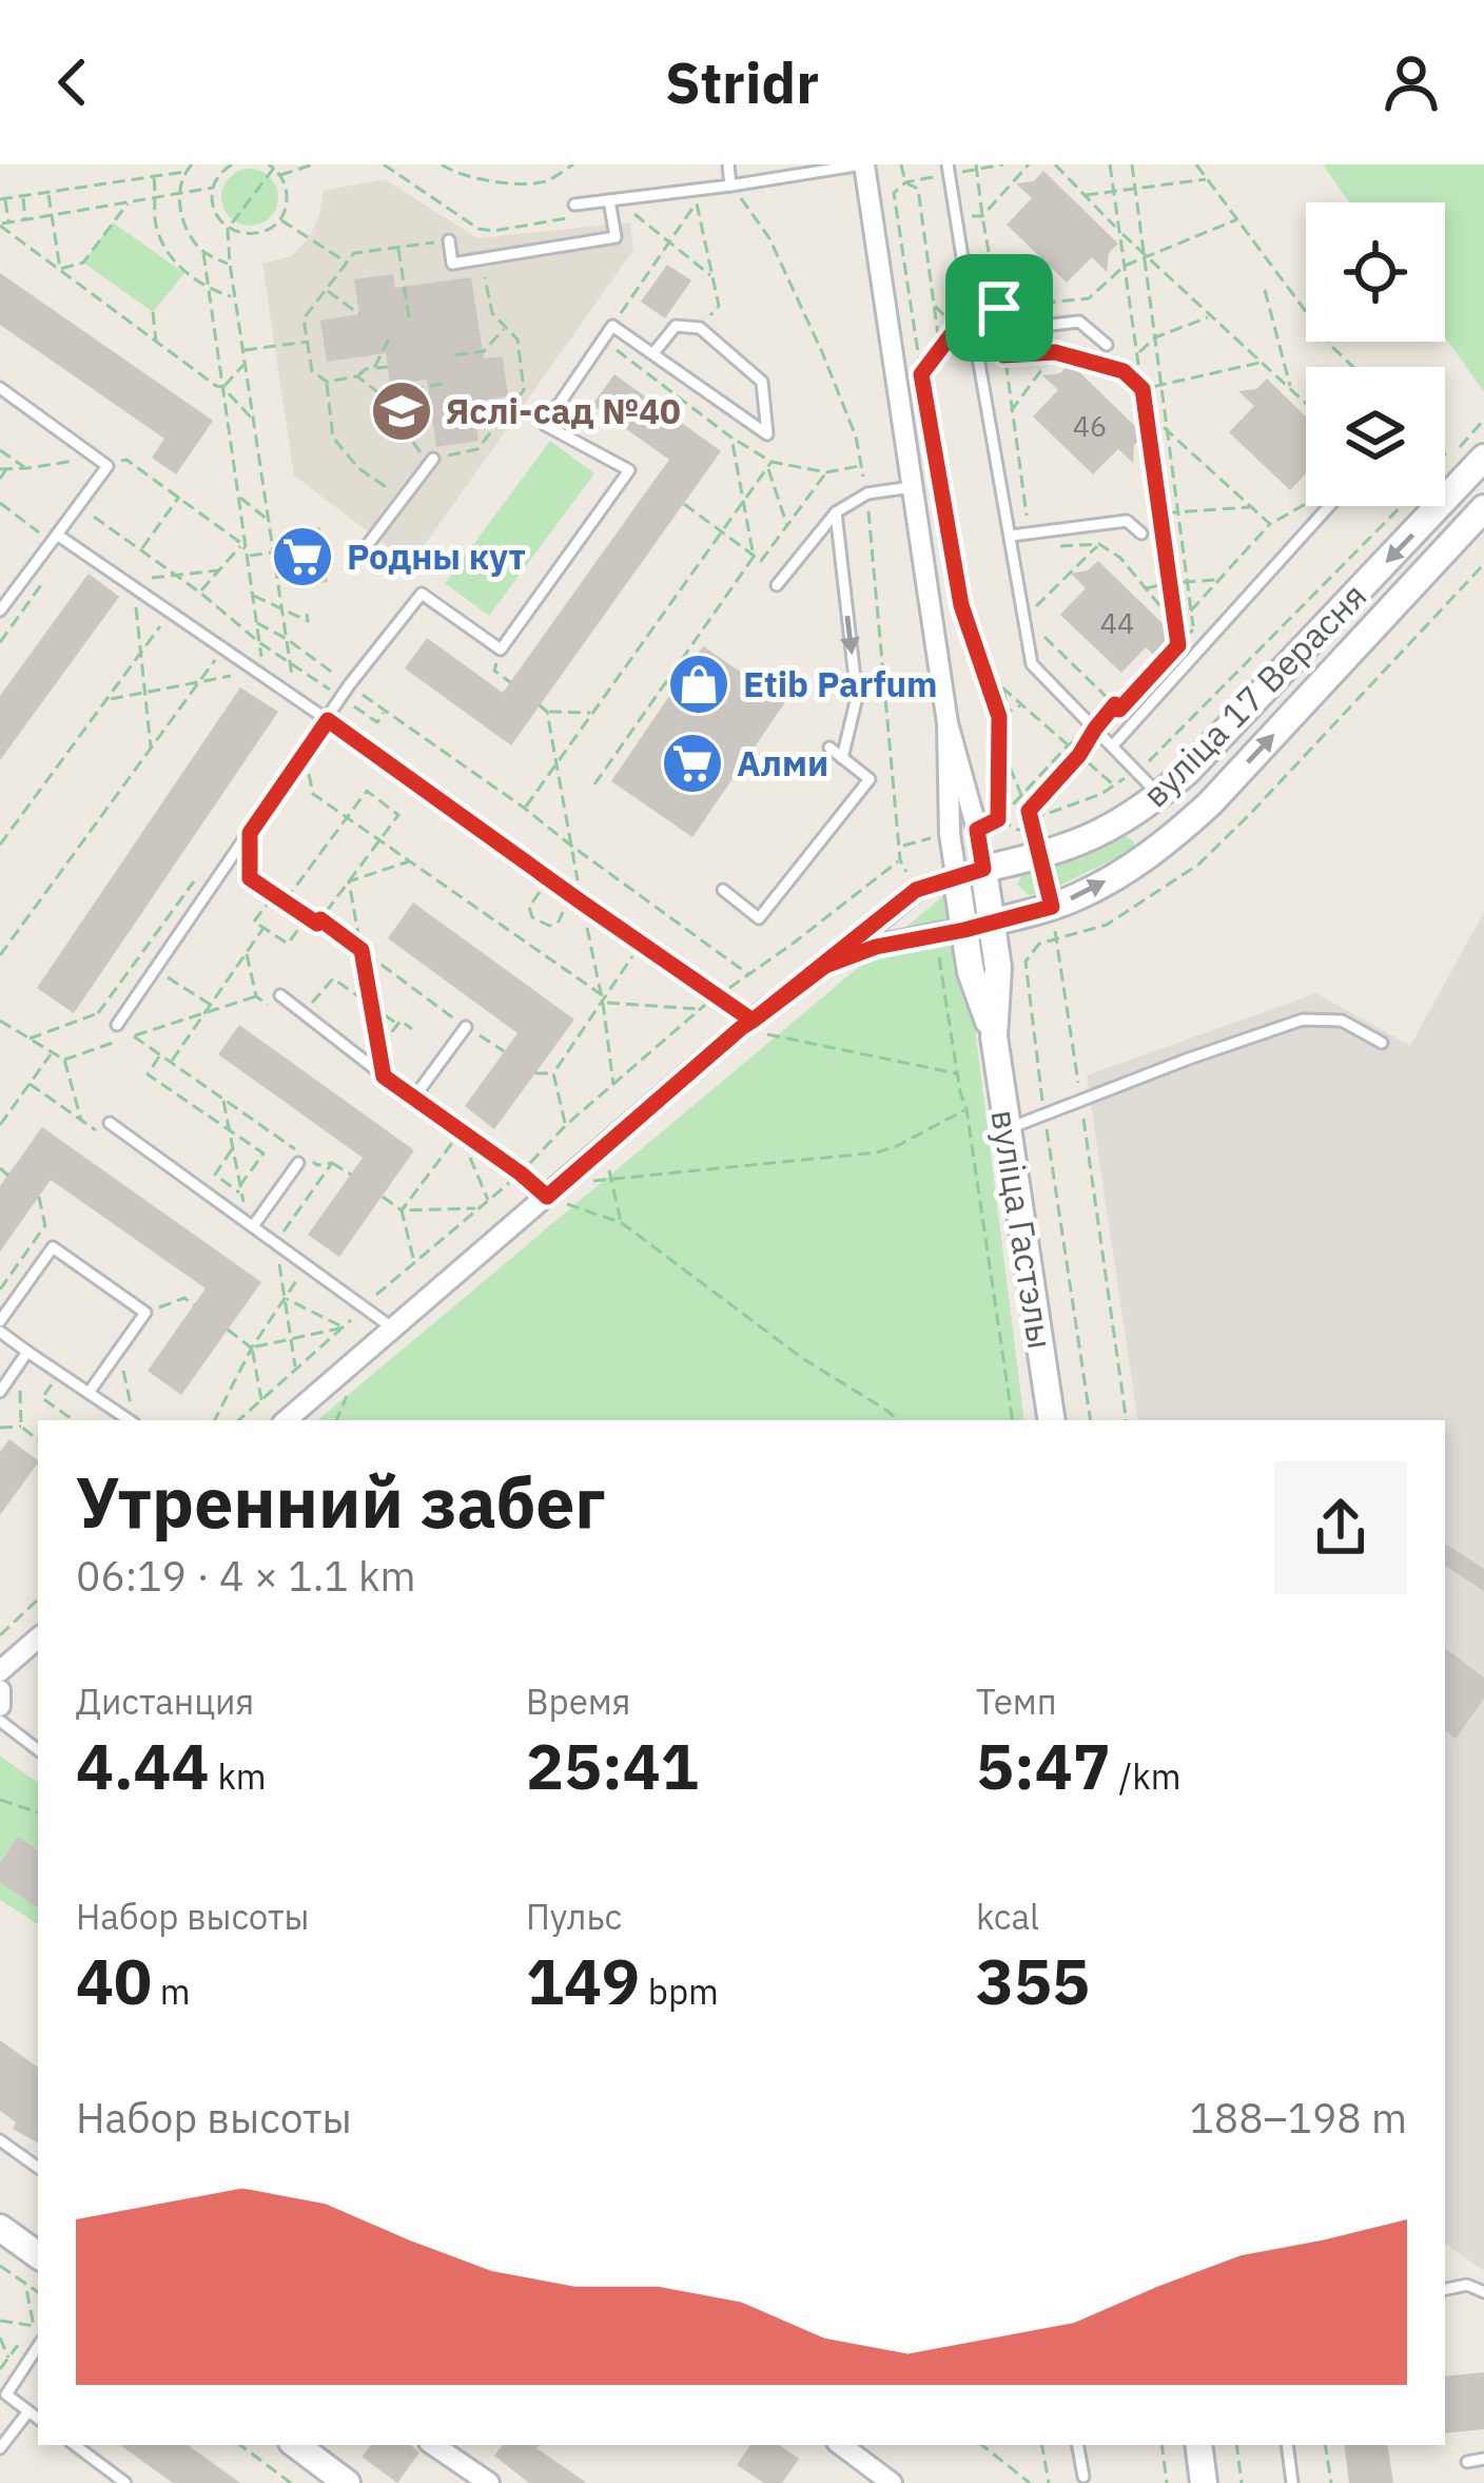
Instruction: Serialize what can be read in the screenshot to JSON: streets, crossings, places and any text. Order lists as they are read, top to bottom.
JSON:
{
  "streets": {
    "main road": ["вуліца 17 Верасня", "вуліца Гастэлы"]
  },
  "crossings": [
    ["вуліца 17 Верасня", "вуліца Гастэлы"]
  ],
  "places": {
    "school or university": ["Яслі-сад №40"],
    "supermarket": ["Родны кут", "Алми"],
    "shop": ["Etib Parfum"]
  },
  "house_numbers": ["46", "44"],
  "page": {
    "header": "Stridr",
    "heading": ["Утренний забег", "06:19 · 4 × 1.1 km"],
    "stats": [
      ["Дистанция", "4.44 km"],
      ["Время", "25:41"],
      ["Темп", "5:47 /km"],
      ["Набор высоты", "40 m"],
      ["Пульс", "149 bpm"],
      ["kcal", "355"]
    ],
    "chart": ["Набор высоты", "188–198 m"]
  }
}
